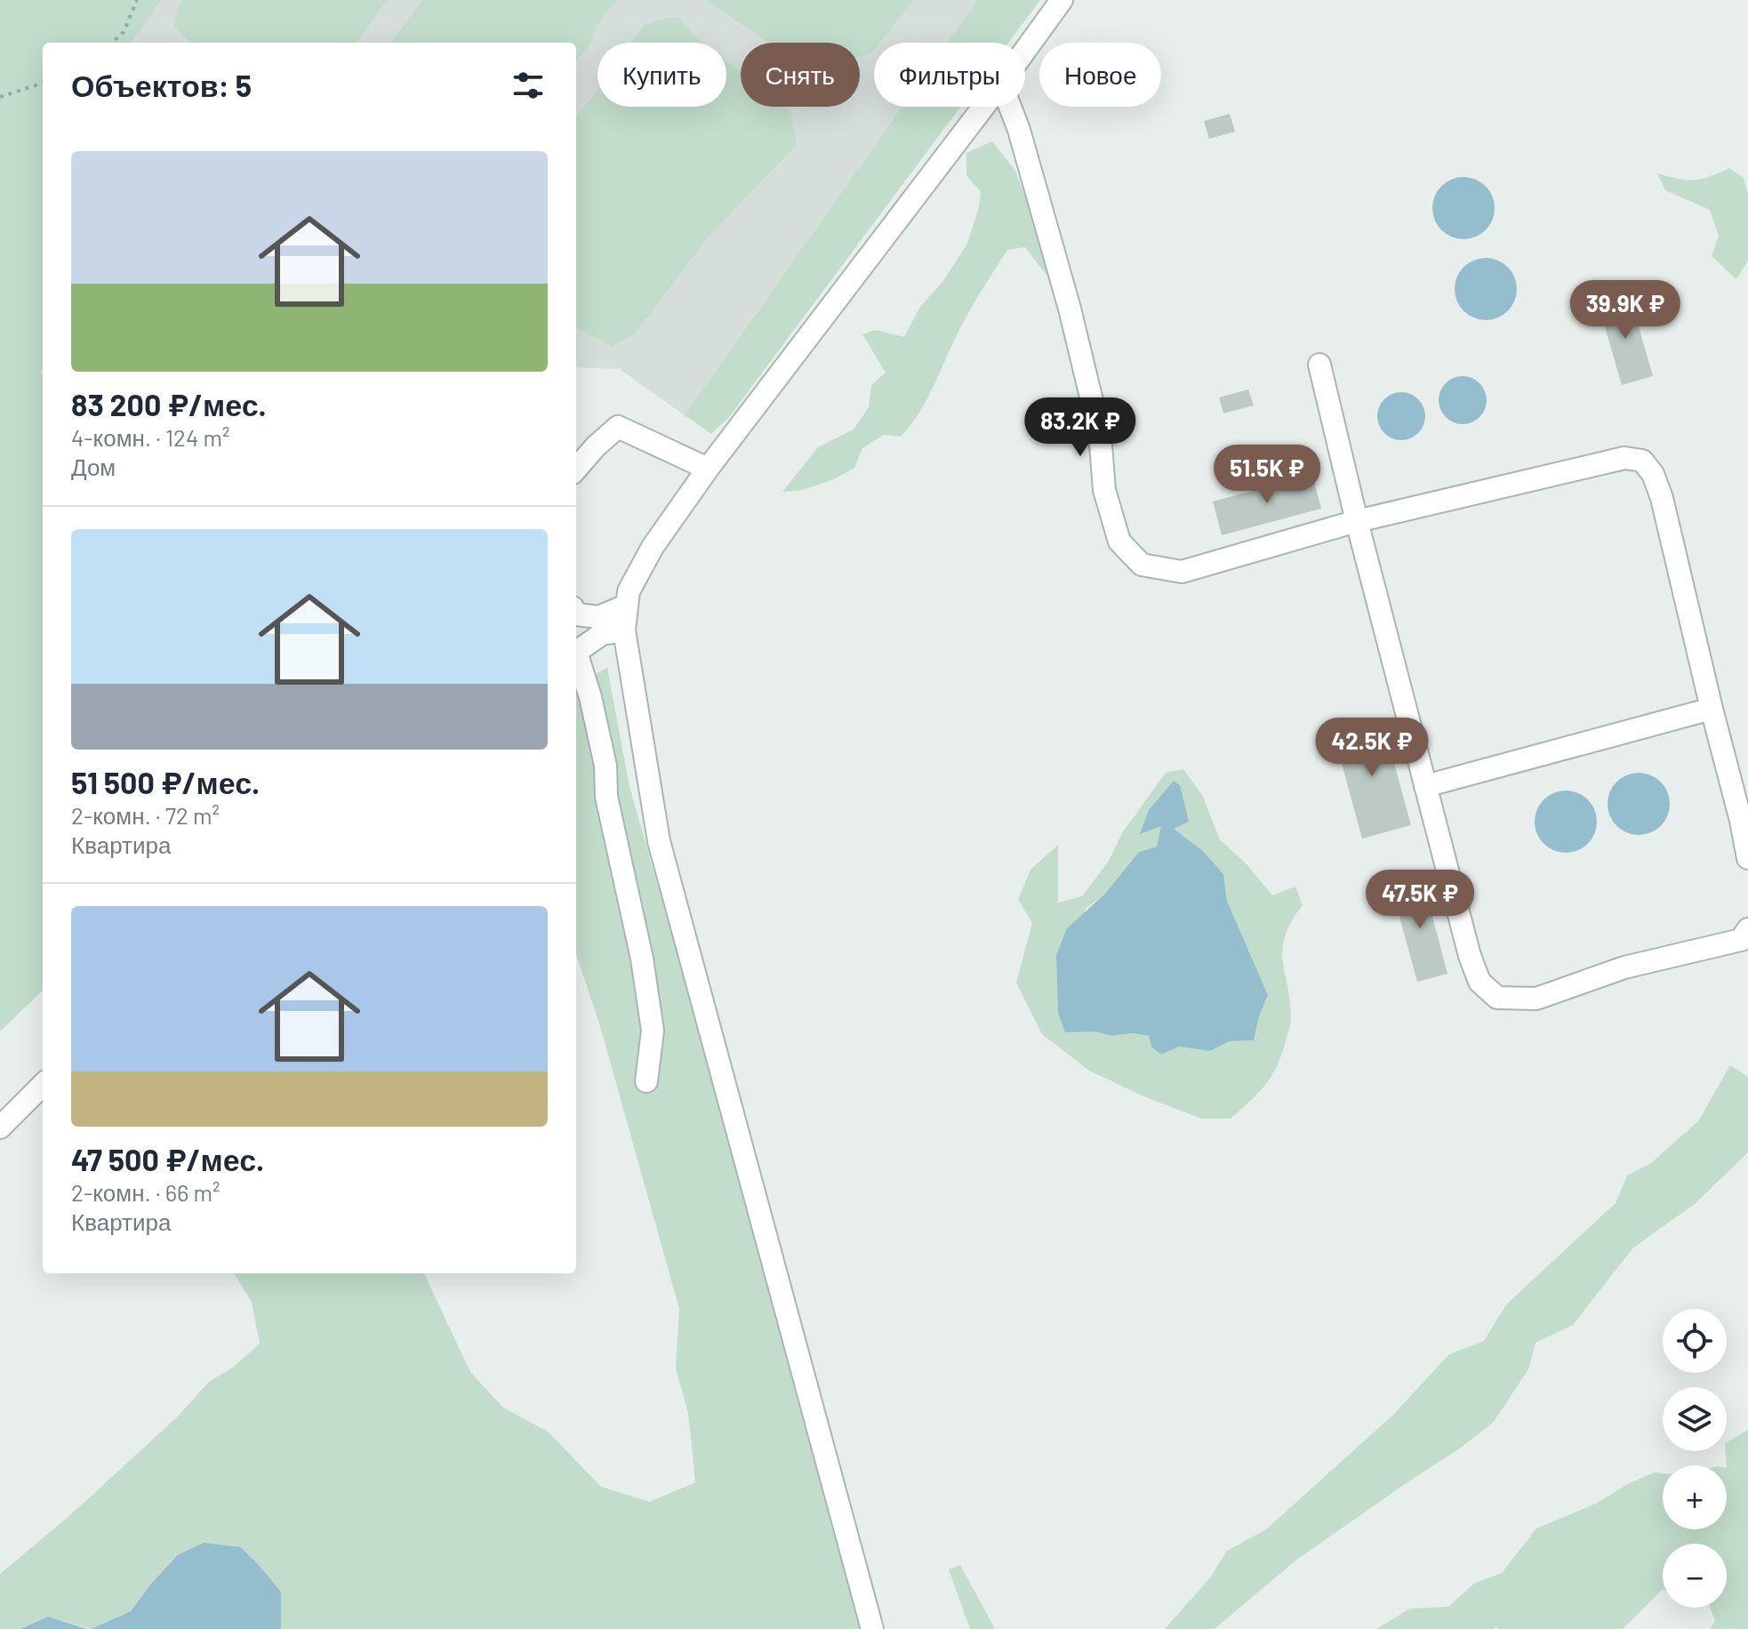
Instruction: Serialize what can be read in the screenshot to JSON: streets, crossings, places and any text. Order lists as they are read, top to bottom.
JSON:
{
  "page": {
    "chip": [
      "Купить",
      "Снять",
      "Фильтры",
      "Новое"
    ],
    "heading": "Объектов: 5",
    "list": [
      {
        "name": "83 200 ₽/мес.",
        "note": "4-комн. · 124 m² · Дом"
      },
      {
        "name": "51 500 ₽/мес.",
        "note": "2-комн. · 72 m² · Квартира"
      },
      {
        "name": "47 500 ₽/мес.",
        "note": "2-комн. · 66 m² · Квартира"
      }
    ],
    "price": [
      "39.9K ₽",
      "83.2K ₽",
      "51.5K ₽",
      "42.5K ₽",
      "47.5K ₽"
    ],
    "map_buttons": ["+", "−"]
  }
}
